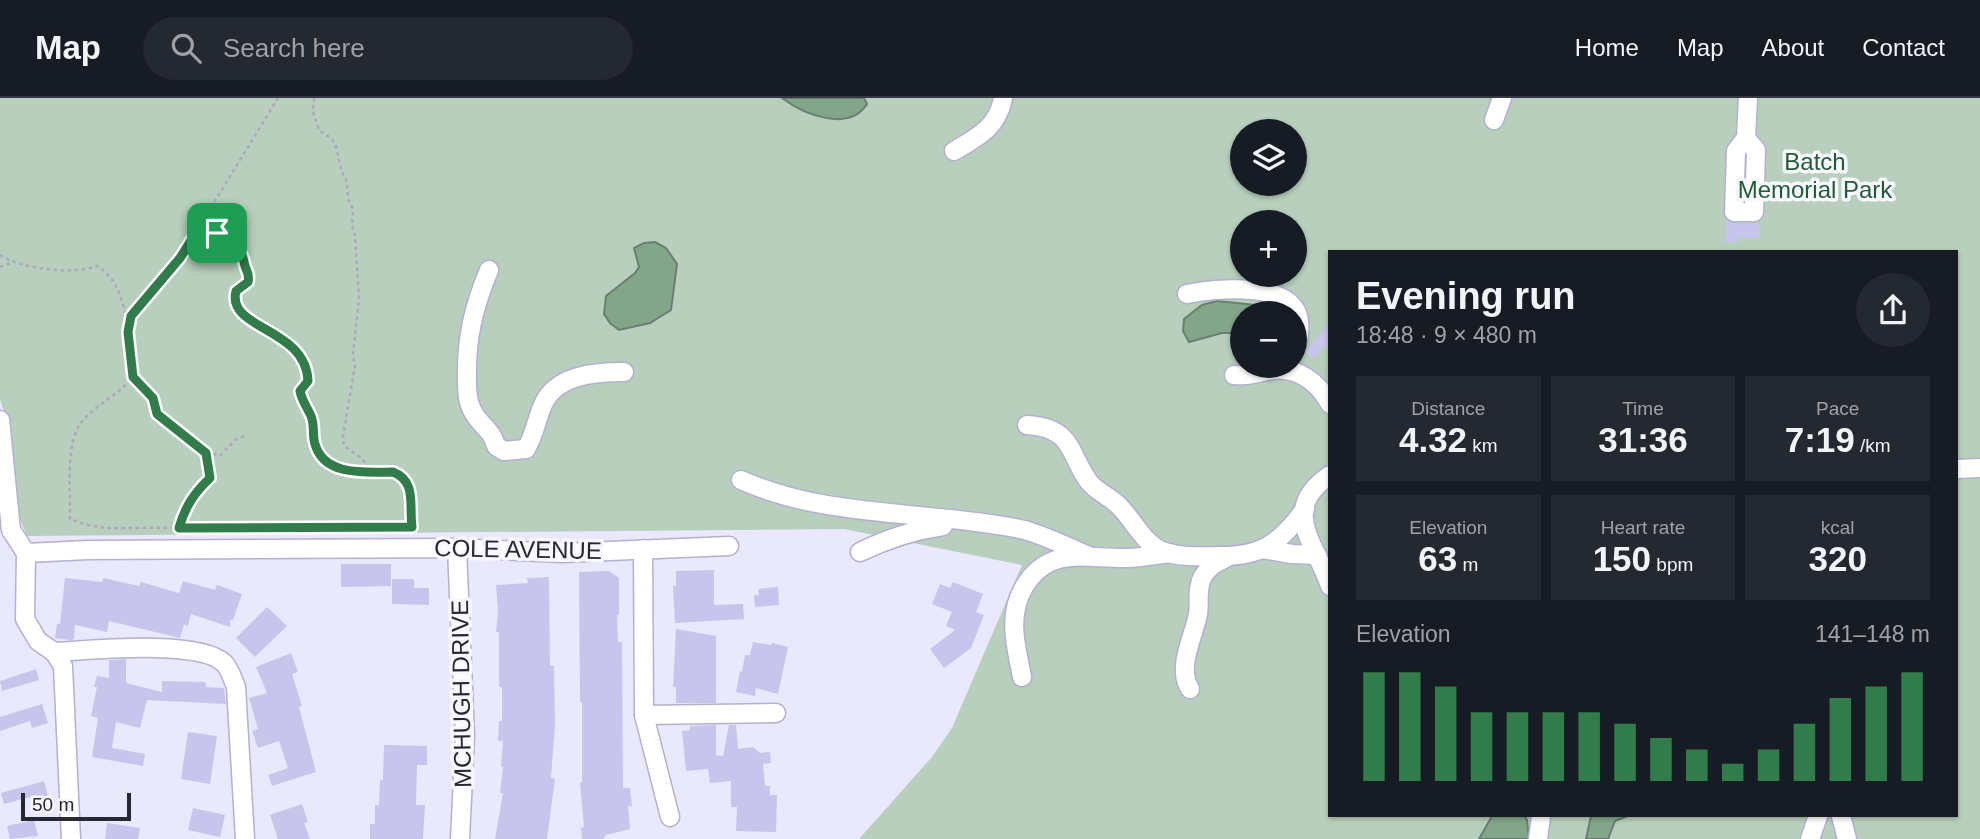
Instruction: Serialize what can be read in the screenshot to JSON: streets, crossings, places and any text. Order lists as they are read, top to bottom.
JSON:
{
  "streets": {
    "street": ["COLE AVENUE", "MCHUGH DRIVE"]
  },
  "crossings": [
    ["COLE AVENUE", "MCHUGH DRIVE"]
  ],
  "parks": ["Batch Memorial Park"],
  "scale_bar": "50 m",
  "page": {
    "header": "Map",
    "search": "Search here",
    "nav": [
      "Home",
      "Map",
      "About",
      "Contact"
    ],
    "map_buttons": ["+", "−"],
    "heading": ["Evening run", "18:48 · 9 × 480 m"],
    "stats": [
      ["Distance", "4.32 km"],
      ["Time", "31:36"],
      ["Pace", "7:19 /km"],
      ["Elevation", "63 m"],
      ["Heart rate", "150 bpm"],
      ["kcal", "320"]
    ],
    "chart": ["Elevation", "141–148 m"],
    "scale": "50 m"
  }
}
